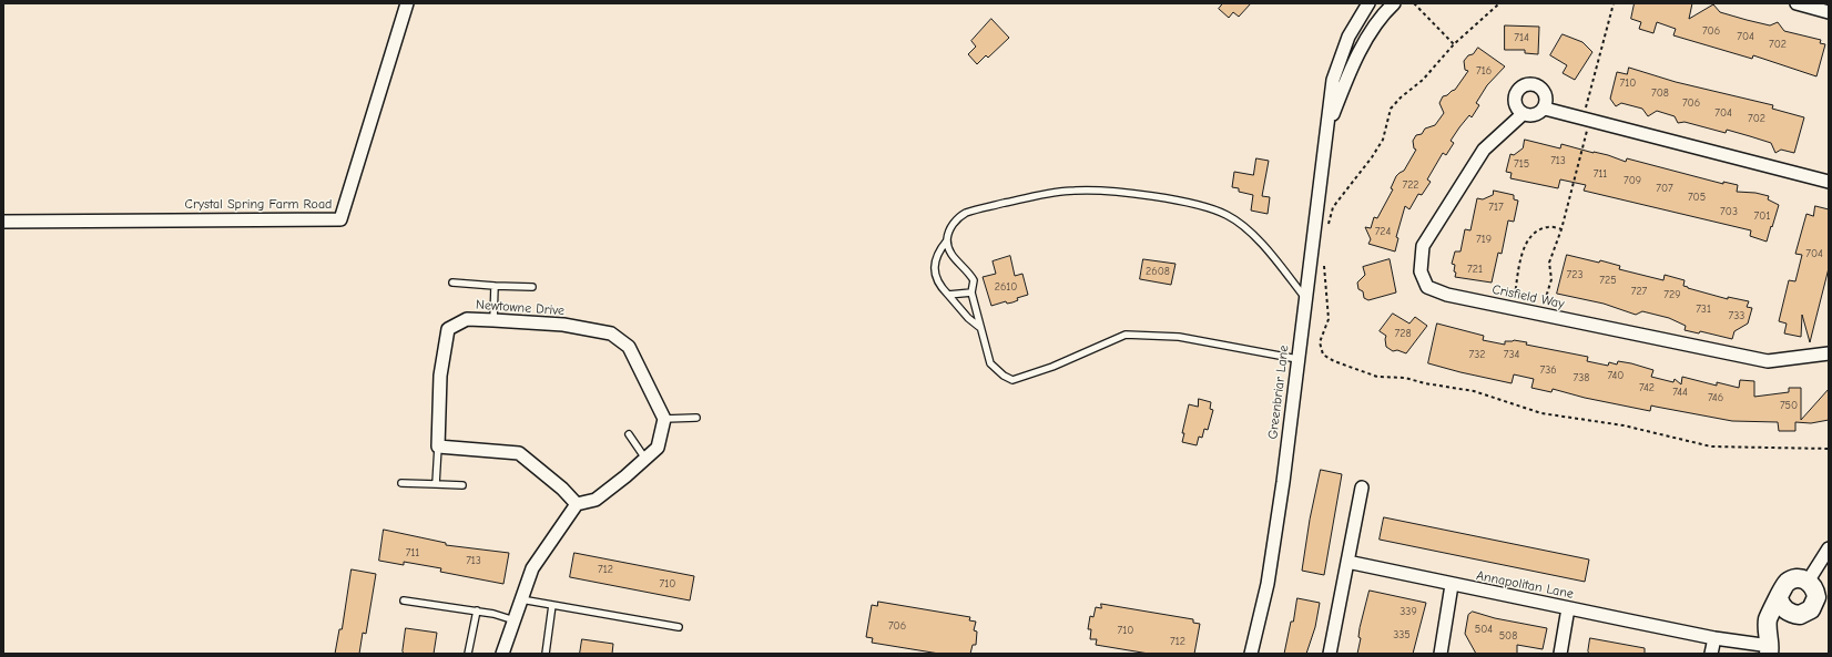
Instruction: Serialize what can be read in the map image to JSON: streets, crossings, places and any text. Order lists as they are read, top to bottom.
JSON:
{
  "streets": {
    "street": [
      "Crystal Spring Farm Road",
      "Crisfield Way",
      "Newtowne Drive",
      "Greenbriar Lane",
      "Annapolitan Lane"
    ]
  },
  "house_numbers": [
    "706",
    "704",
    "714",
    "702",
    "716",
    "710",
    "708",
    "706",
    "704",
    "702",
    "713",
    "715",
    "711",
    "709",
    "722",
    "707",
    "705",
    "717",
    "703",
    "701",
    "724",
    "719",
    "704",
    "721",
    "2608",
    "723",
    "725",
    "2610",
    "727",
    "729",
    "731",
    "733",
    "728",
    "732",
    "734",
    "736",
    "740",
    "738",
    "742",
    "744",
    "746",
    "750",
    "711",
    "713",
    "712",
    "710",
    "339",
    "706",
    "504",
    "710",
    "335",
    "508",
    "712"
  ]
}
